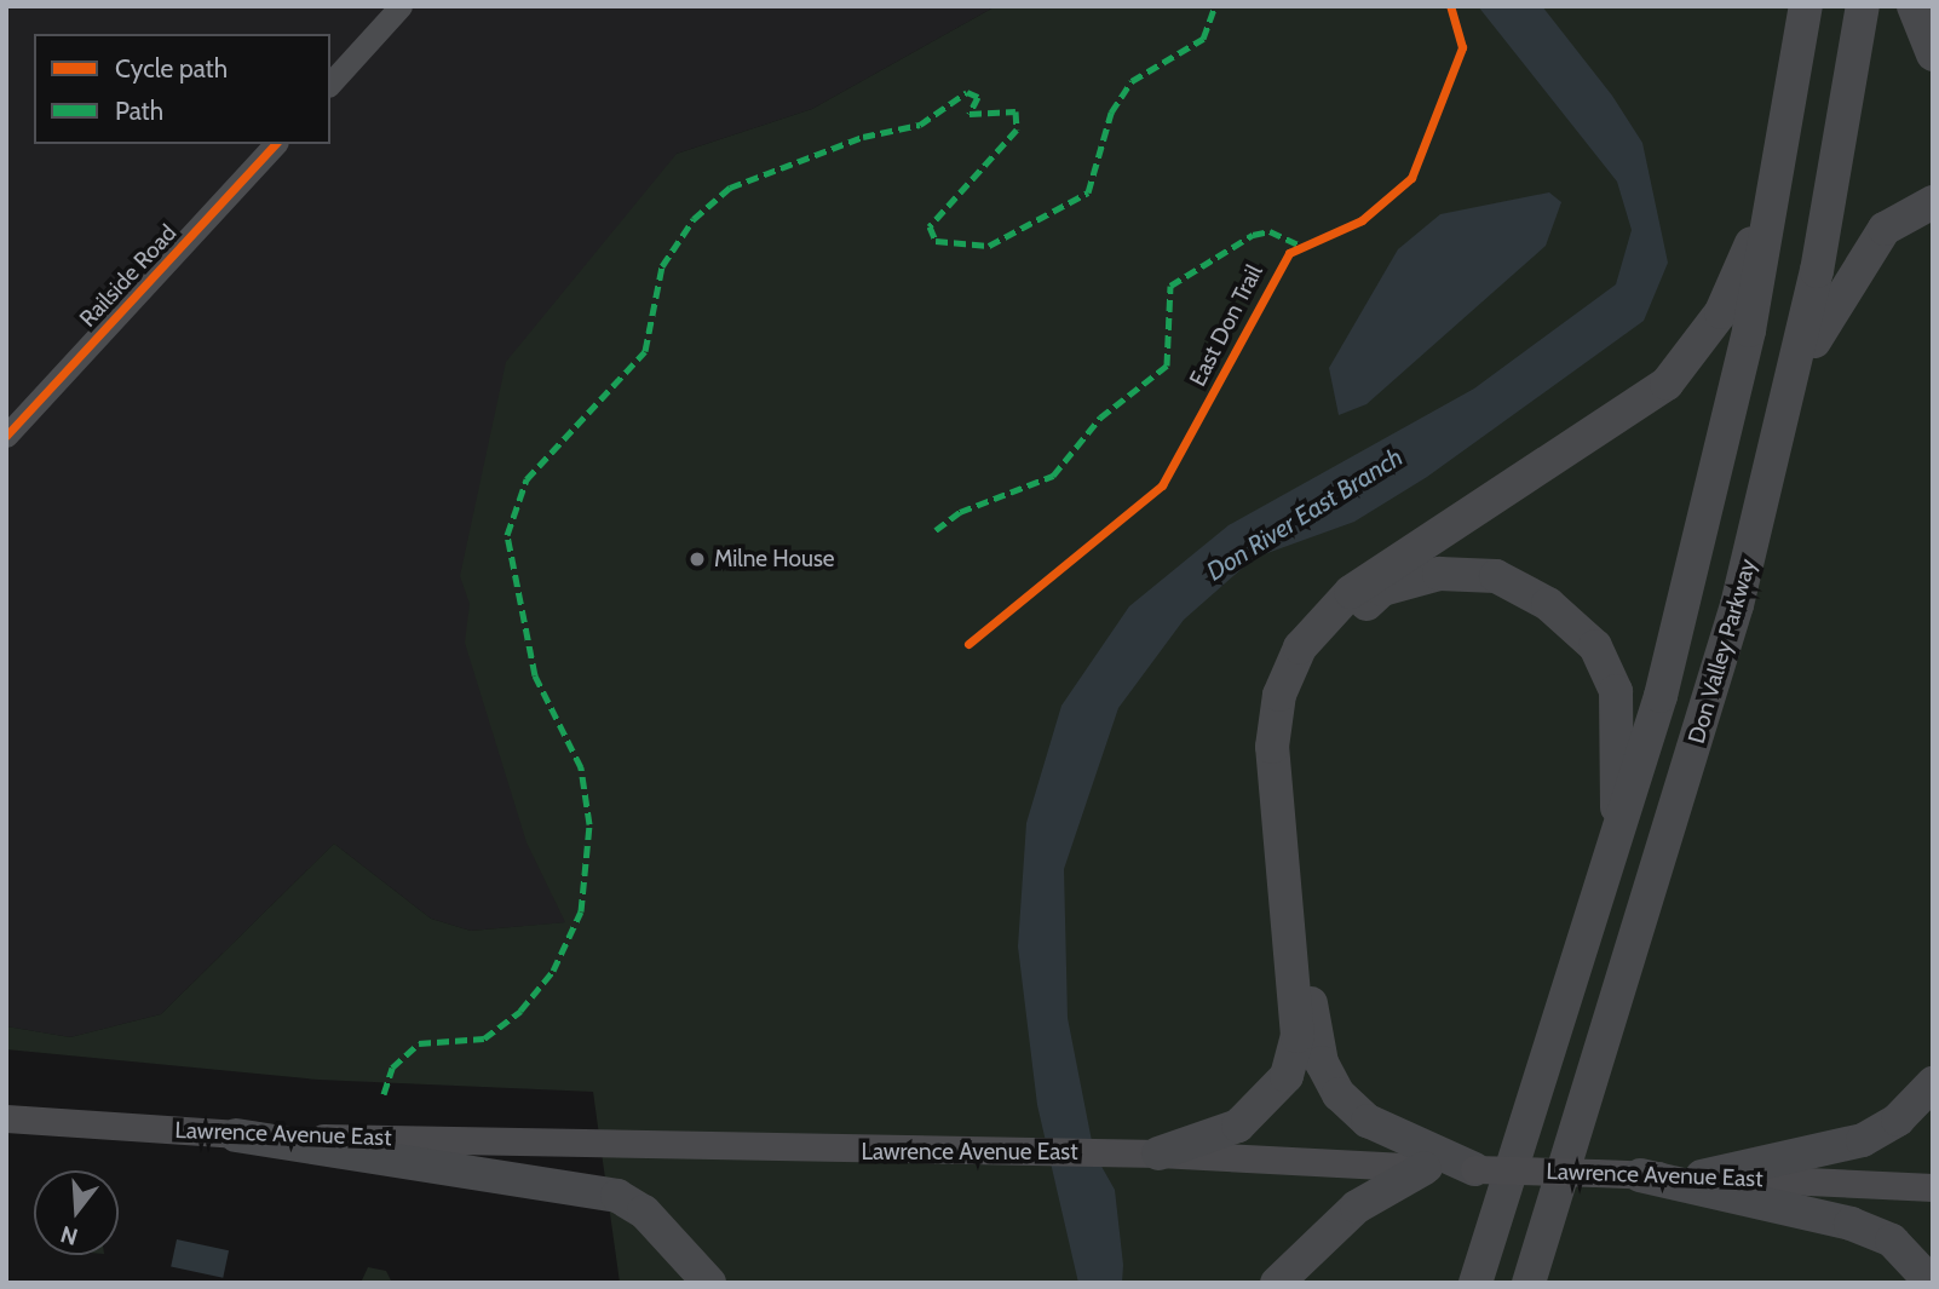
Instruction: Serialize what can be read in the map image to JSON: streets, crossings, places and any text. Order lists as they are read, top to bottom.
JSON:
{
  "streets": {
    "highway": ["Don Valley Parkway"],
    "main road": ["Lawrence Avenue East"],
    "street": ["Railside Road"],
    "cycle path": ["East Don Trail"]
  },
  "water": ["Don River East Branch"],
  "places": ["Milne House"],
  "legend": ["Cycle path", "Path"],
  "north": "bottom"
}
